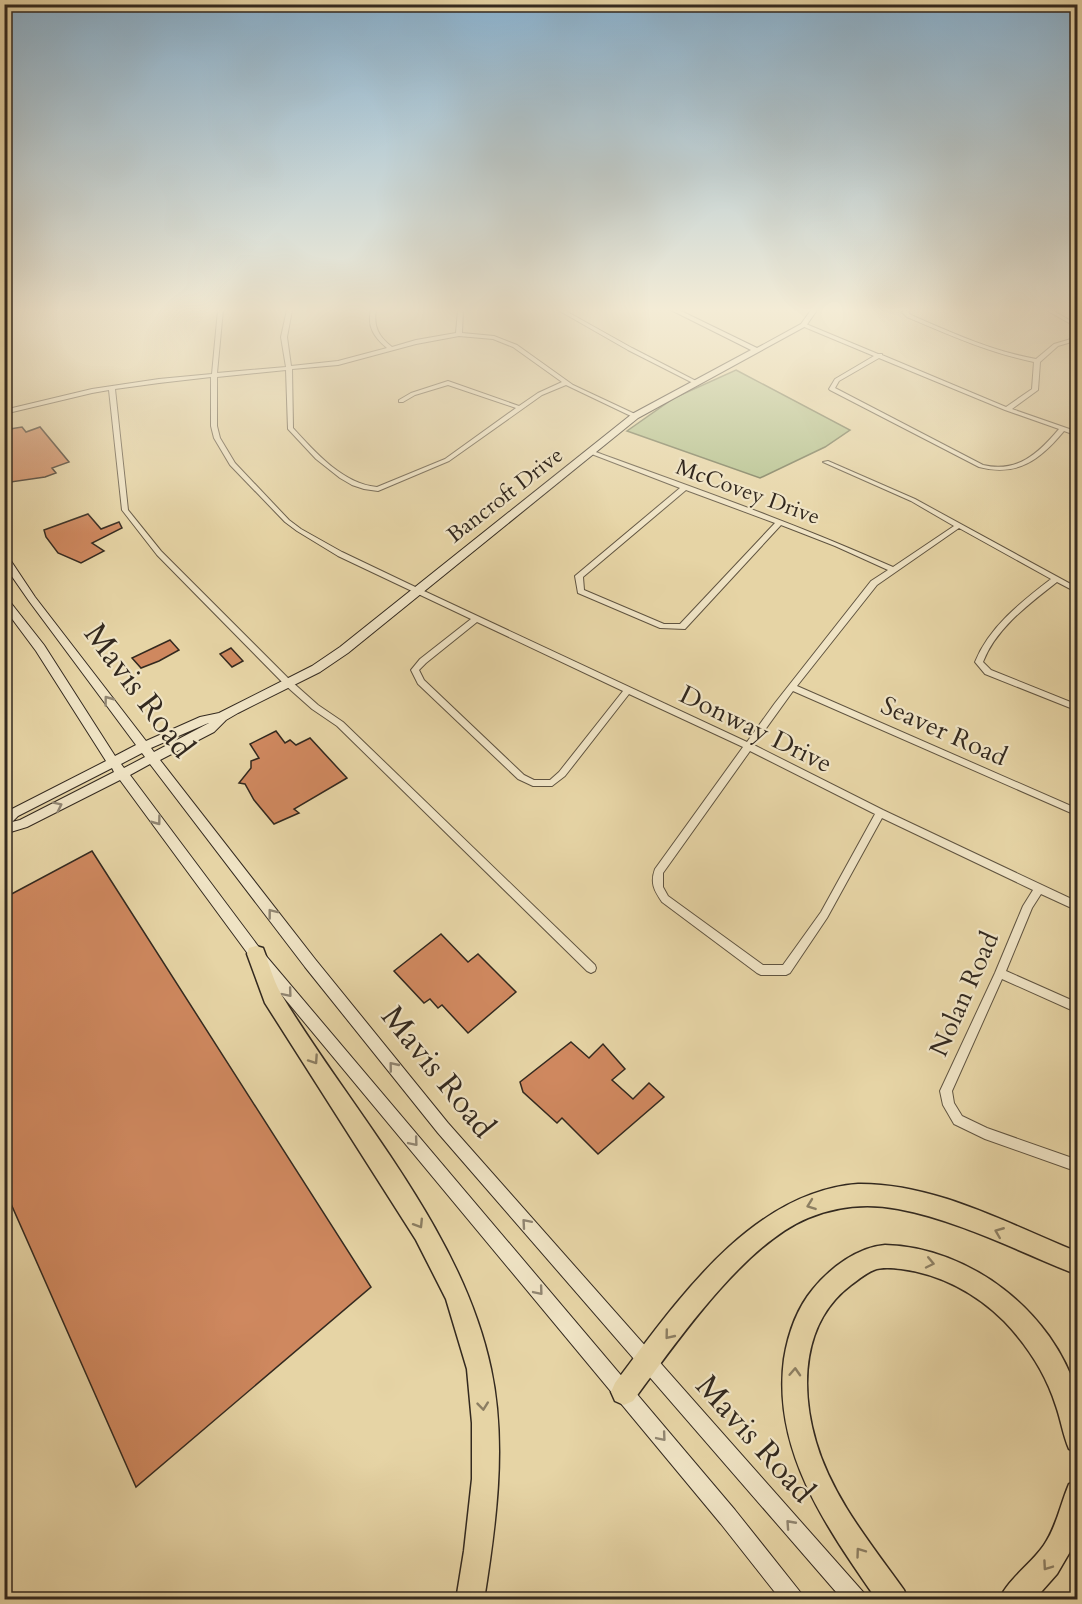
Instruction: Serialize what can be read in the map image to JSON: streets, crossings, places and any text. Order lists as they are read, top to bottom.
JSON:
{
  "streets": {
    "main road": ["Bancroft Drive", "Mavis Road"],
    "street": [
      "McCovey Drive",
      "Donway Drive",
      "Seaver Road",
      "Nolan Road"
    ]
  },
  "crossings": [
    ["McCovey Drive", "Bancroft Drive"],
    ["Bancroft Drive", "Mavis Road"],
    ["Bancroft Drive", "Donway Drive"],
    ["Donway Drive", "Nolan Road"]
  ]
}
